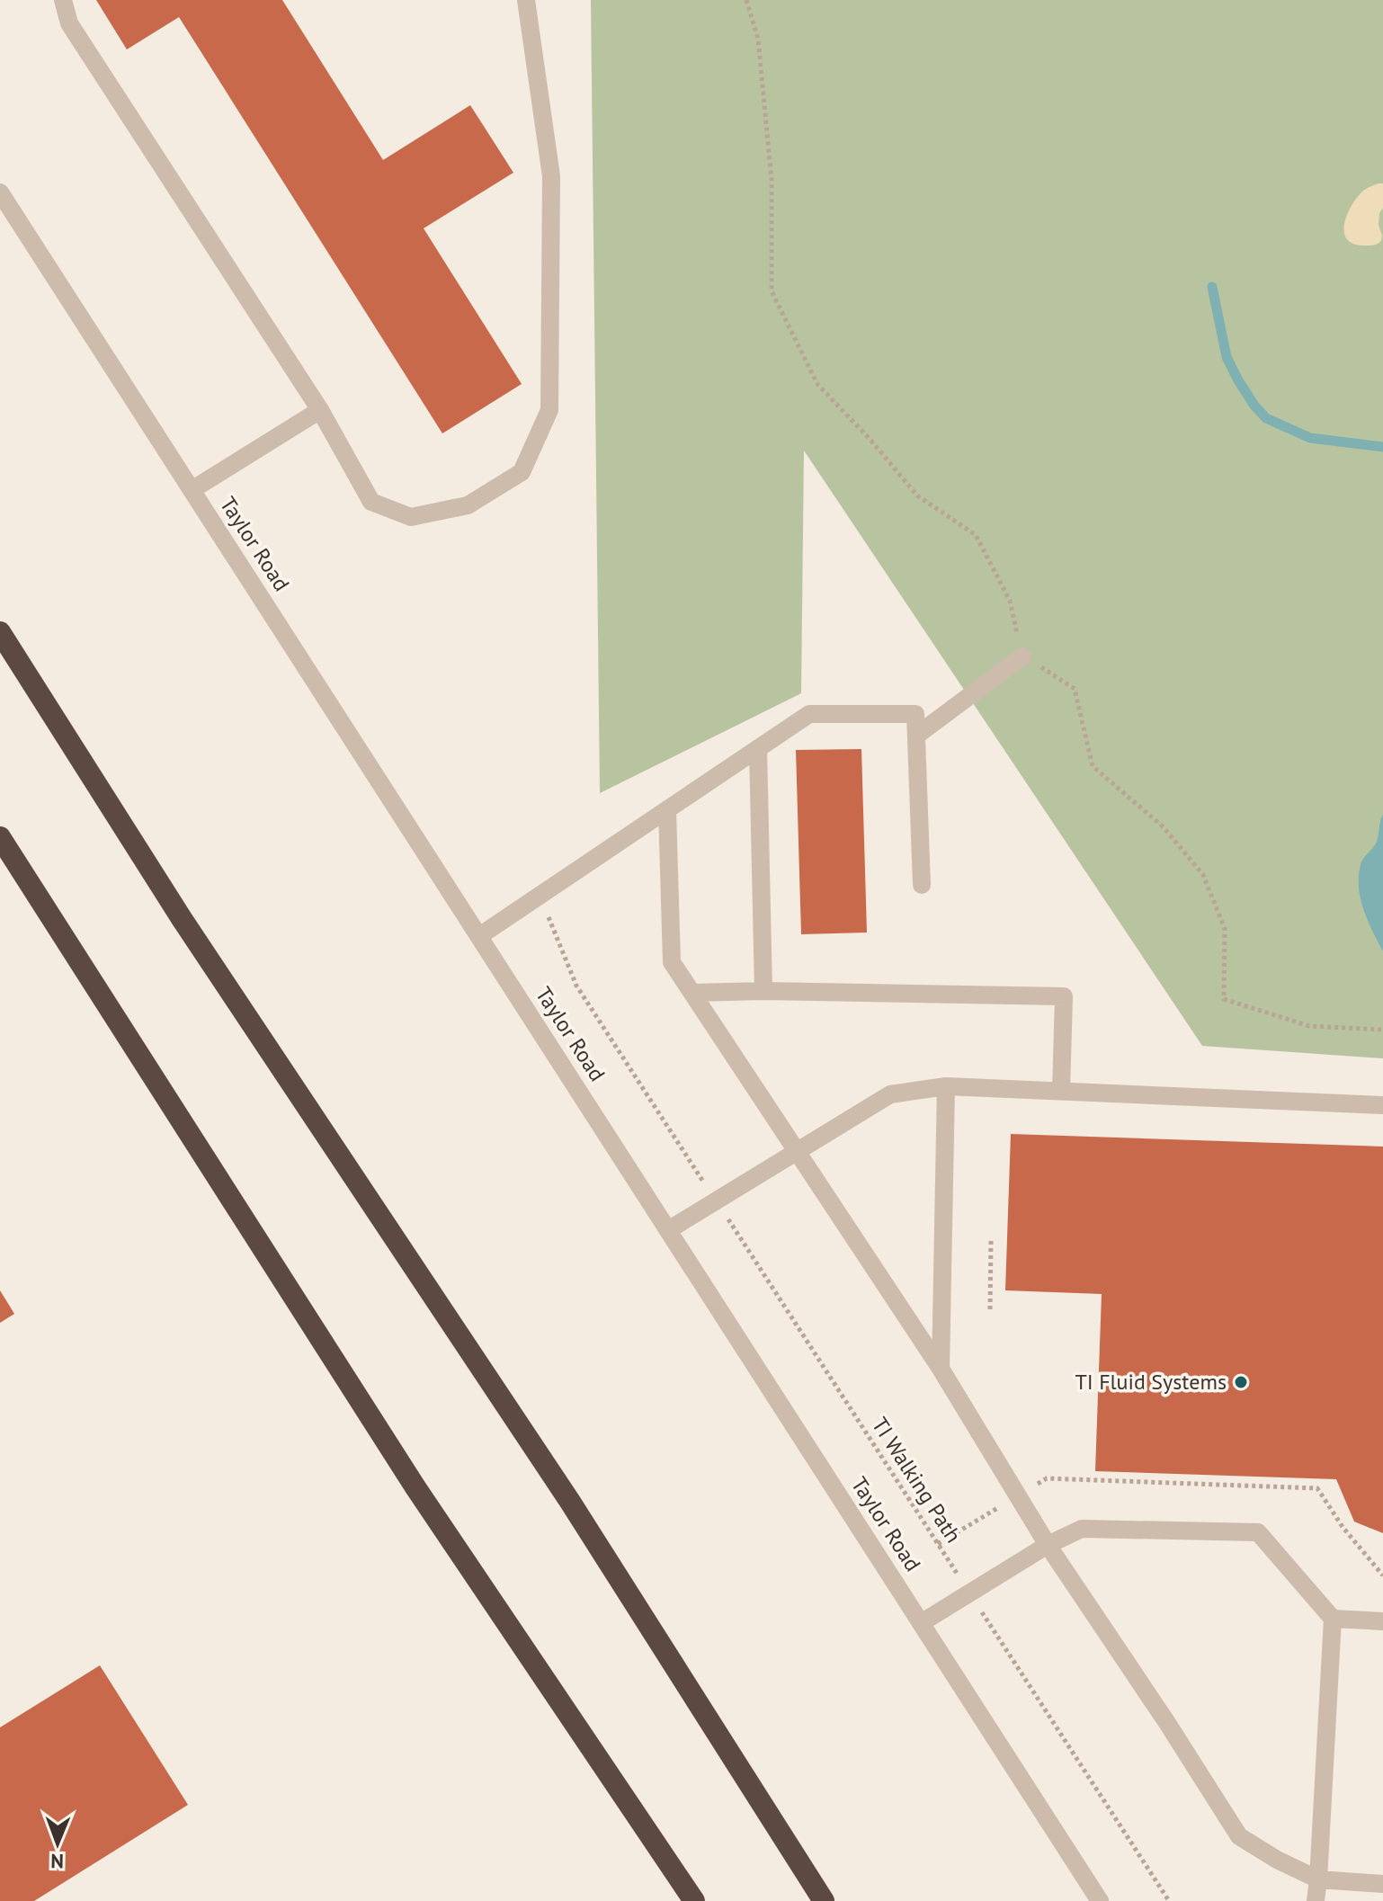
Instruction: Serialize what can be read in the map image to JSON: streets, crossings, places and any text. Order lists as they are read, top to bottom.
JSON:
{
  "streets": {
    "street": ["Taylor Road"],
    "path": ["TI Walking Path"]
  },
  "places": ["TI Fluid Systems"],
  "north": "bottom"
}
